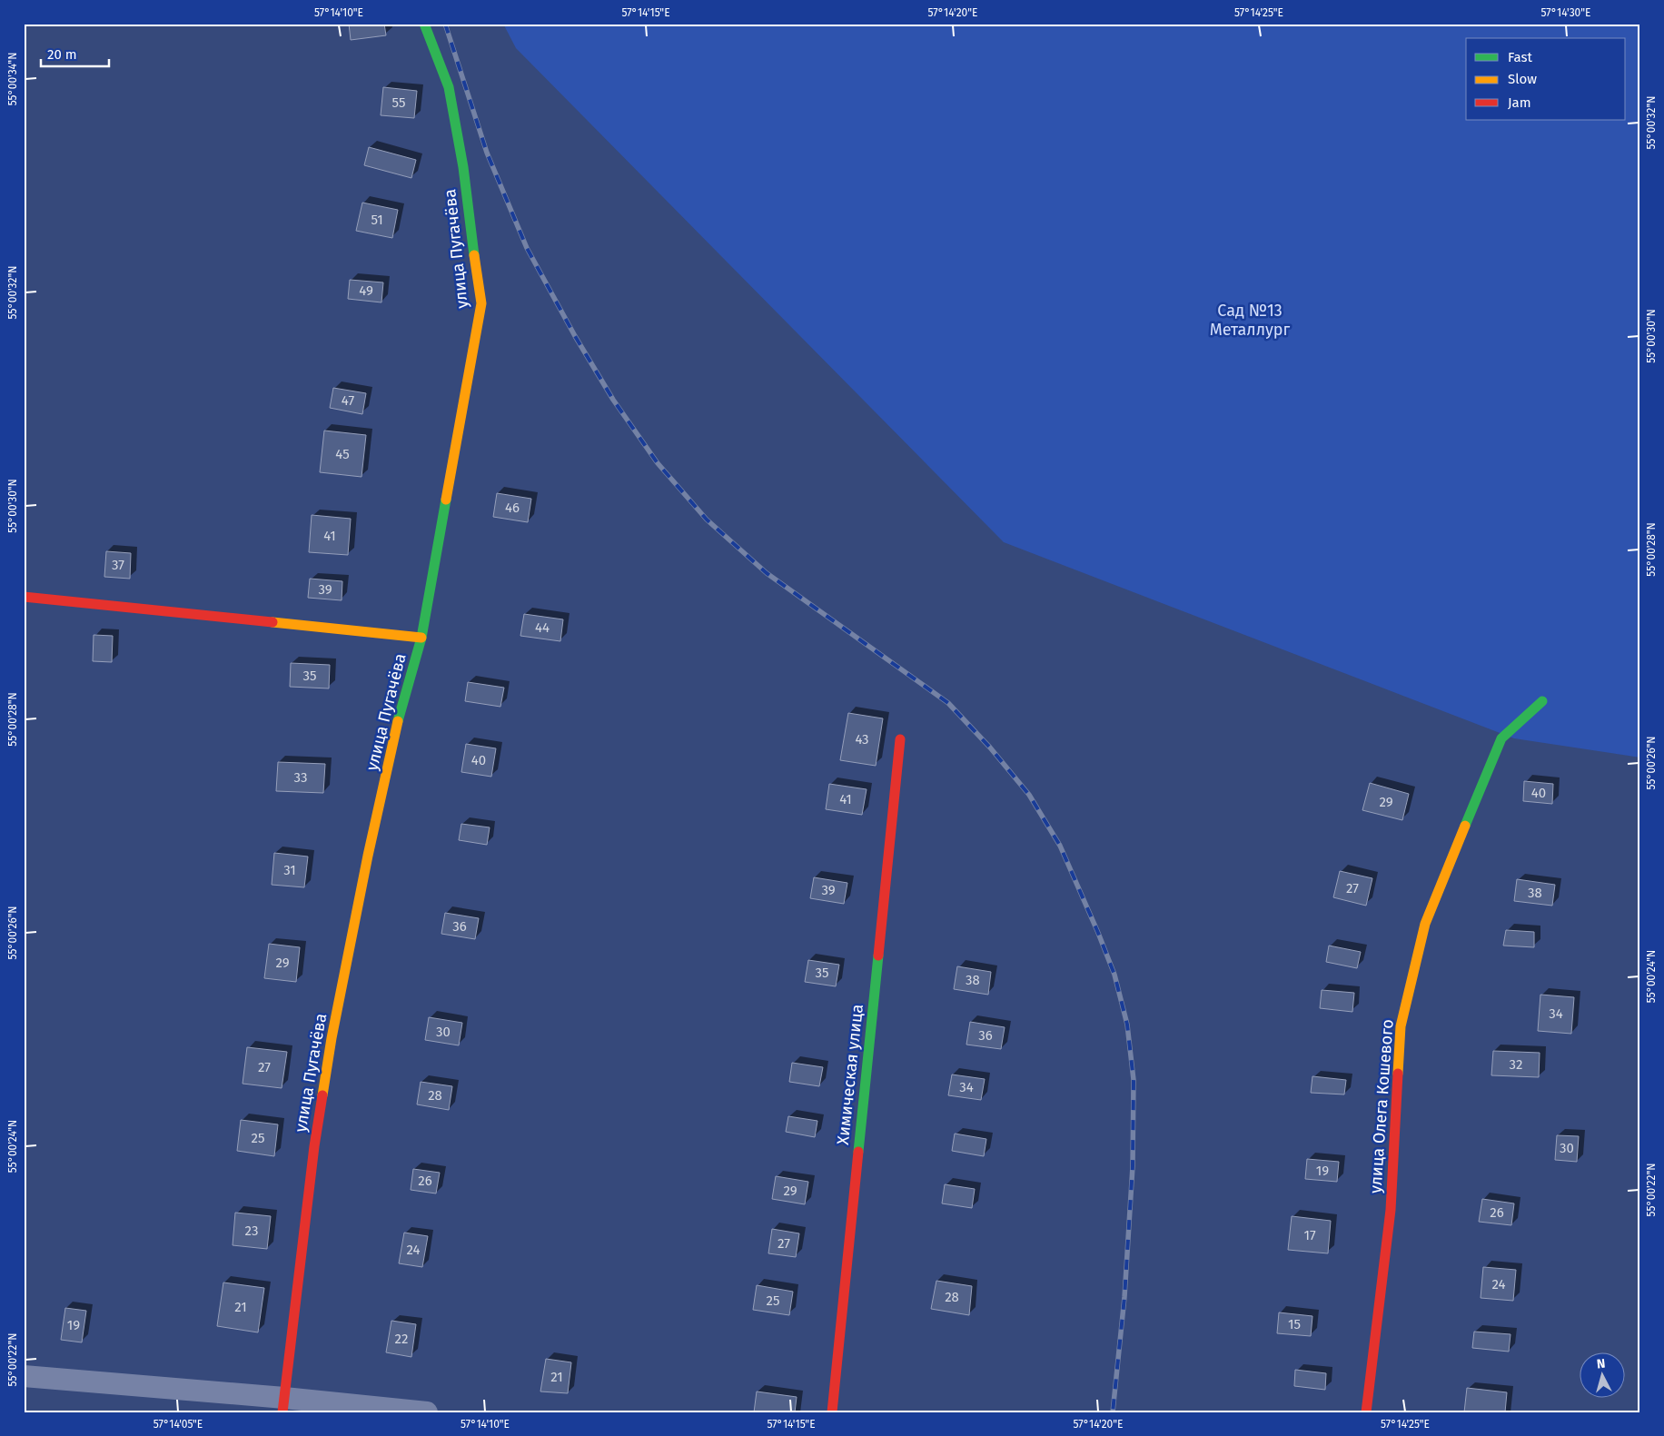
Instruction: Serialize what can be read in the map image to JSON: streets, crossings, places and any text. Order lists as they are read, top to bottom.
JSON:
{
  "streets": {
    "street": ["улица Пугачёва", "Химическая улица", "улица Олега Кошевого"]
  },
  "parks": ["Сад №13 Металлург"],
  "house_numbers": [
    "55",
    "51",
    "49",
    "47",
    "45",
    "46",
    "41",
    "37",
    "39",
    "44",
    "35",
    "43",
    "40",
    "33",
    "40",
    "41",
    "29",
    "31",
    "27",
    "39",
    "38",
    "36",
    "29",
    "35",
    "38",
    "34",
    "30",
    "36",
    "32",
    "27",
    "34",
    "28",
    "25",
    "30",
    "19",
    "26",
    "29",
    "26",
    "23",
    "17",
    "27",
    "24",
    "24",
    "28",
    "25",
    "21",
    "15",
    "19",
    "22",
    "21"
  ],
  "legend": ["Fast", "Slow", "Jam"],
  "scale_bar": "20 m",
  "north": "top",
  "coordinates": [
    "57°14'10\"E",
    "57°14'15\"E",
    "57°14'20\"E",
    "57°14'25\"E",
    "57°14'30\"E",
    "55°00'34\"N",
    "55°00'32\"N",
    "55°00'30\"N",
    "55°00'28\"N",
    "55°00'26\"N",
    "55°00'24\"N",
    "55°00'22\"N",
    "57°14'05\"E"
  ]
}
